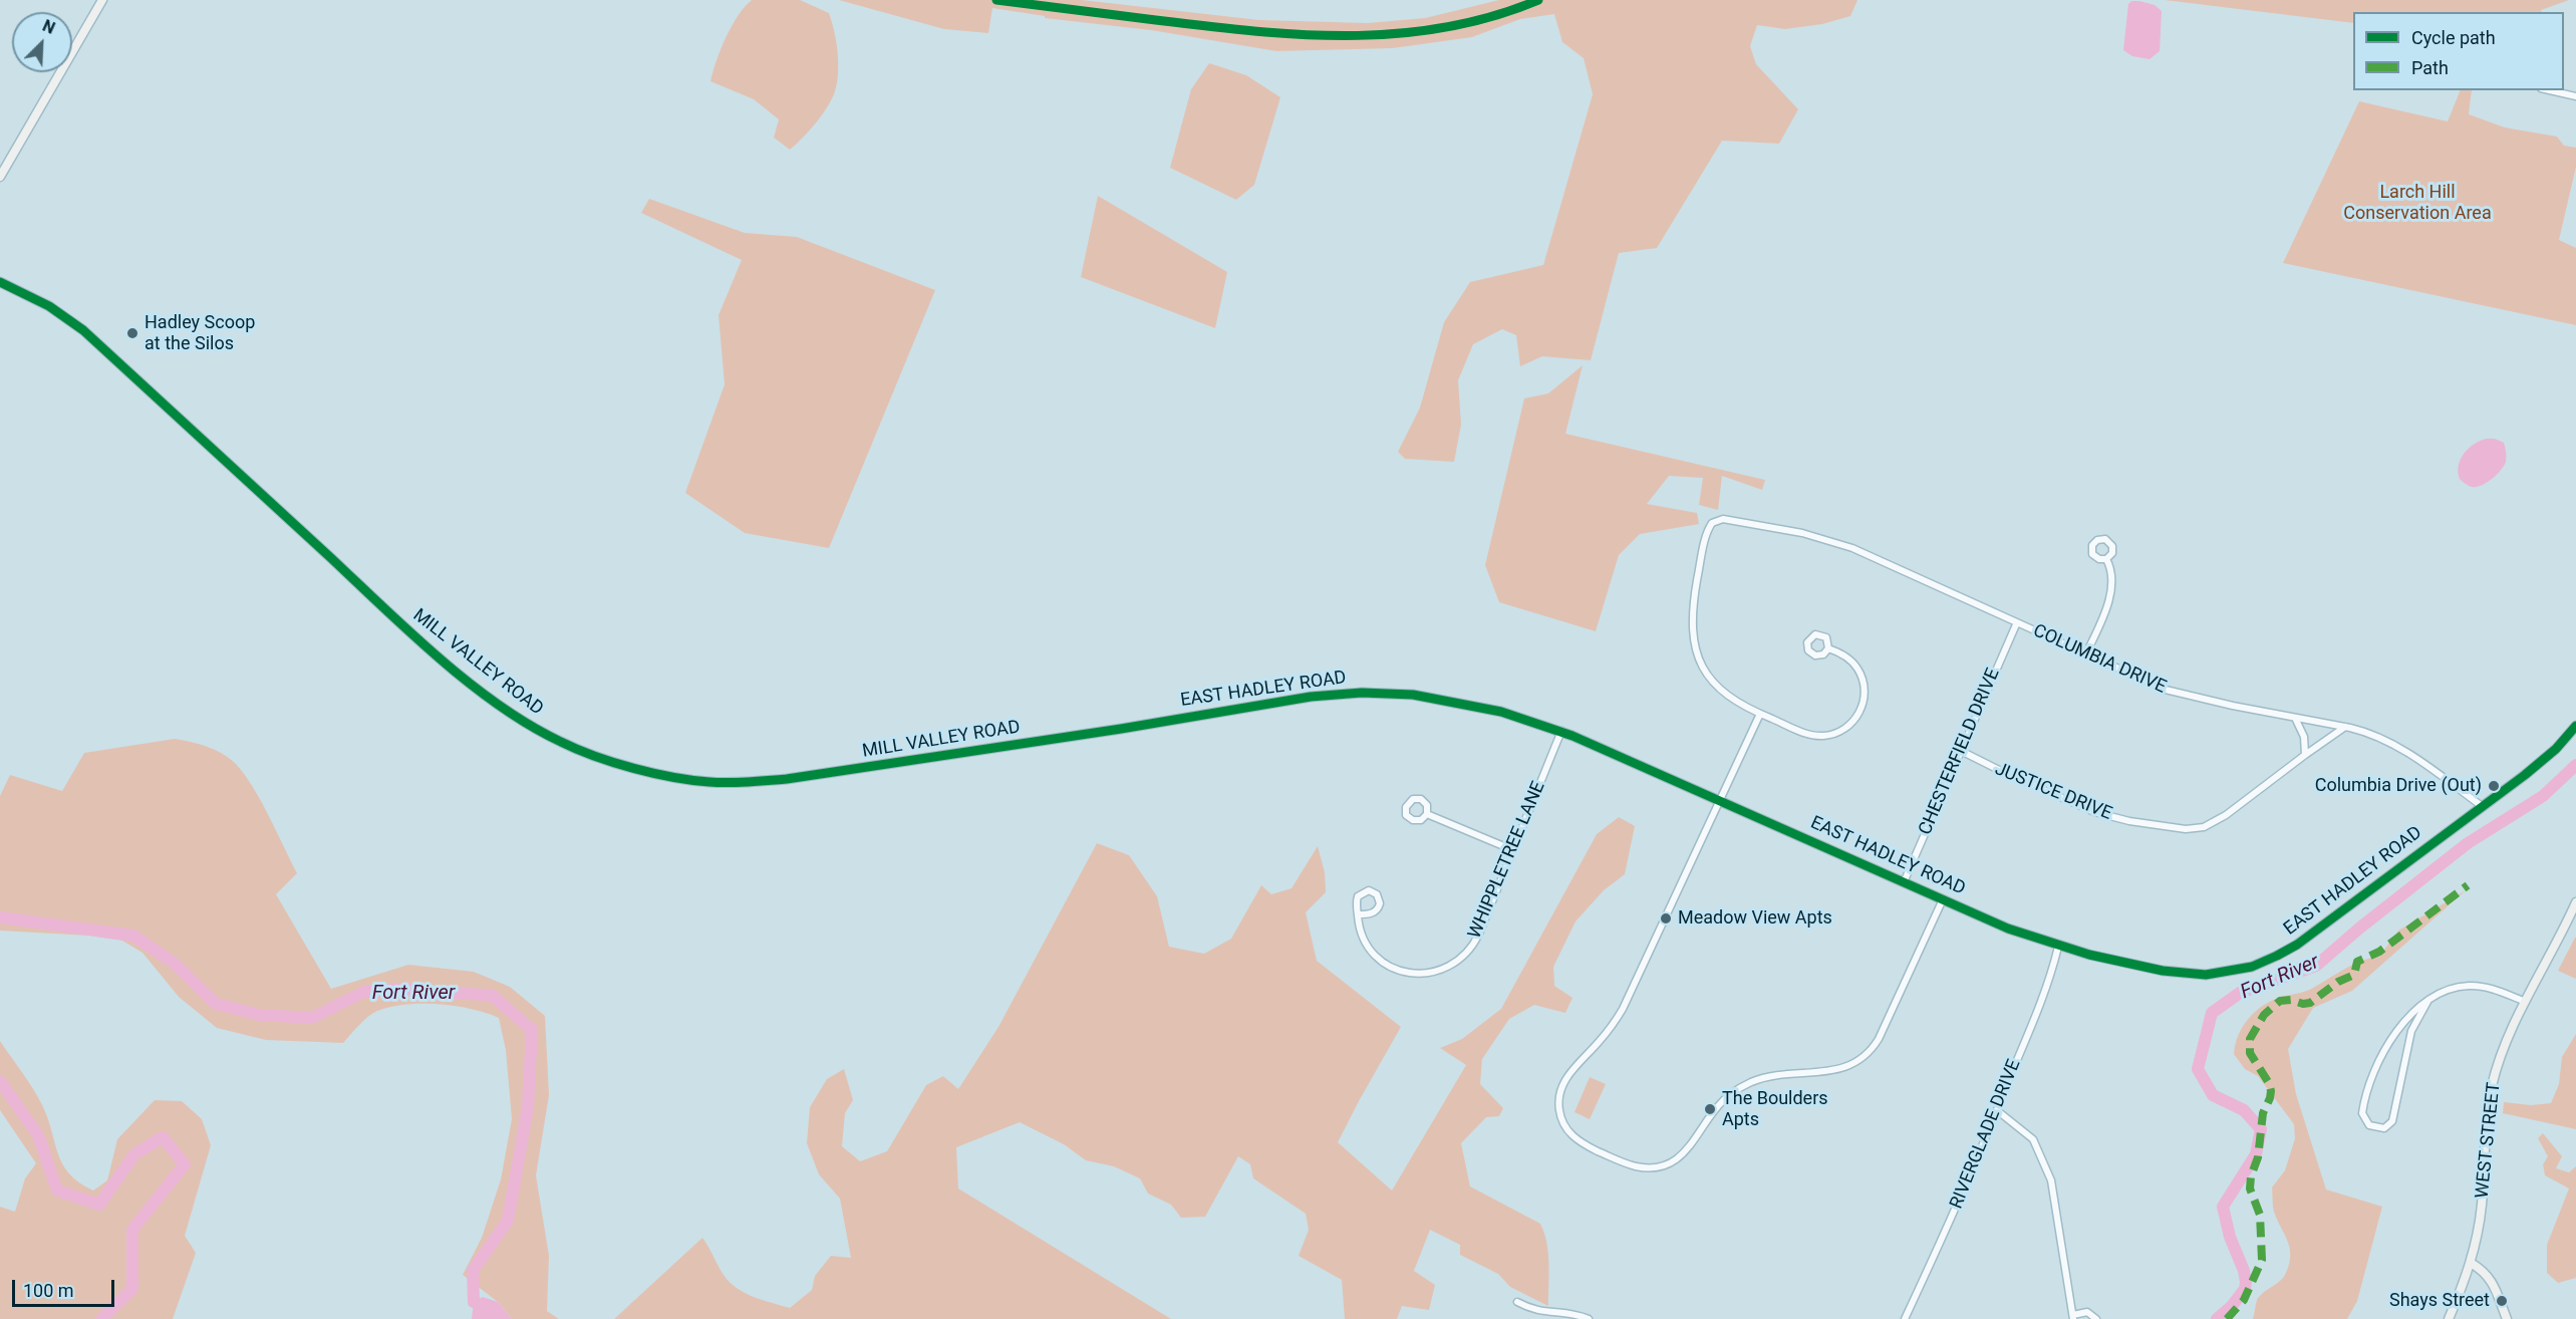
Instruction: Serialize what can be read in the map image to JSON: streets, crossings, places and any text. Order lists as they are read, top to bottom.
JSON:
{
  "streets": {
    "street": [
      "COLUMBIA DRIVE",
      "MILL VALLEY ROAD",
      "EAST HADLEY ROAD",
      "CHESTERFIELD DRIVE",
      "JUSTICE DRIVE",
      "WHIPPLETREE LANE",
      "RIVERGLADE DRIVE",
      "WEST STREET"
    ]
  },
  "crossings": [
    ["COLUMBIA DRIVE", "EAST HADLEY ROAD"],
    ["COLUMBIA DRIVE", "CHESTERFIELD DRIVE"],
    ["COLUMBIA DRIVE", "JUSTICE DRIVE"],
    ["MILL VALLEY ROAD", "EAST HADLEY ROAD"],
    ["EAST HADLEY ROAD", "CHESTERFIELD DRIVE"],
    ["EAST HADLEY ROAD", "WHIPPLETREE LANE"],
    ["EAST HADLEY ROAD", "RIVERGLADE DRIVE"],
    ["CHESTERFIELD DRIVE", "JUSTICE DRIVE"]
  ],
  "water": ["Fort River"],
  "parks": ["Larch Hill Conservation Area"],
  "places": [
    "Hadley Scoop at the Silos",
    "Columbia Drive (Out)",
    "Meadow View Apts",
    "The Boulders Apts",
    "Shays Street"
  ],
  "legend": ["Cycle path", "Path"],
  "scale_bar": "100 m",
  "north": "top right"
}
